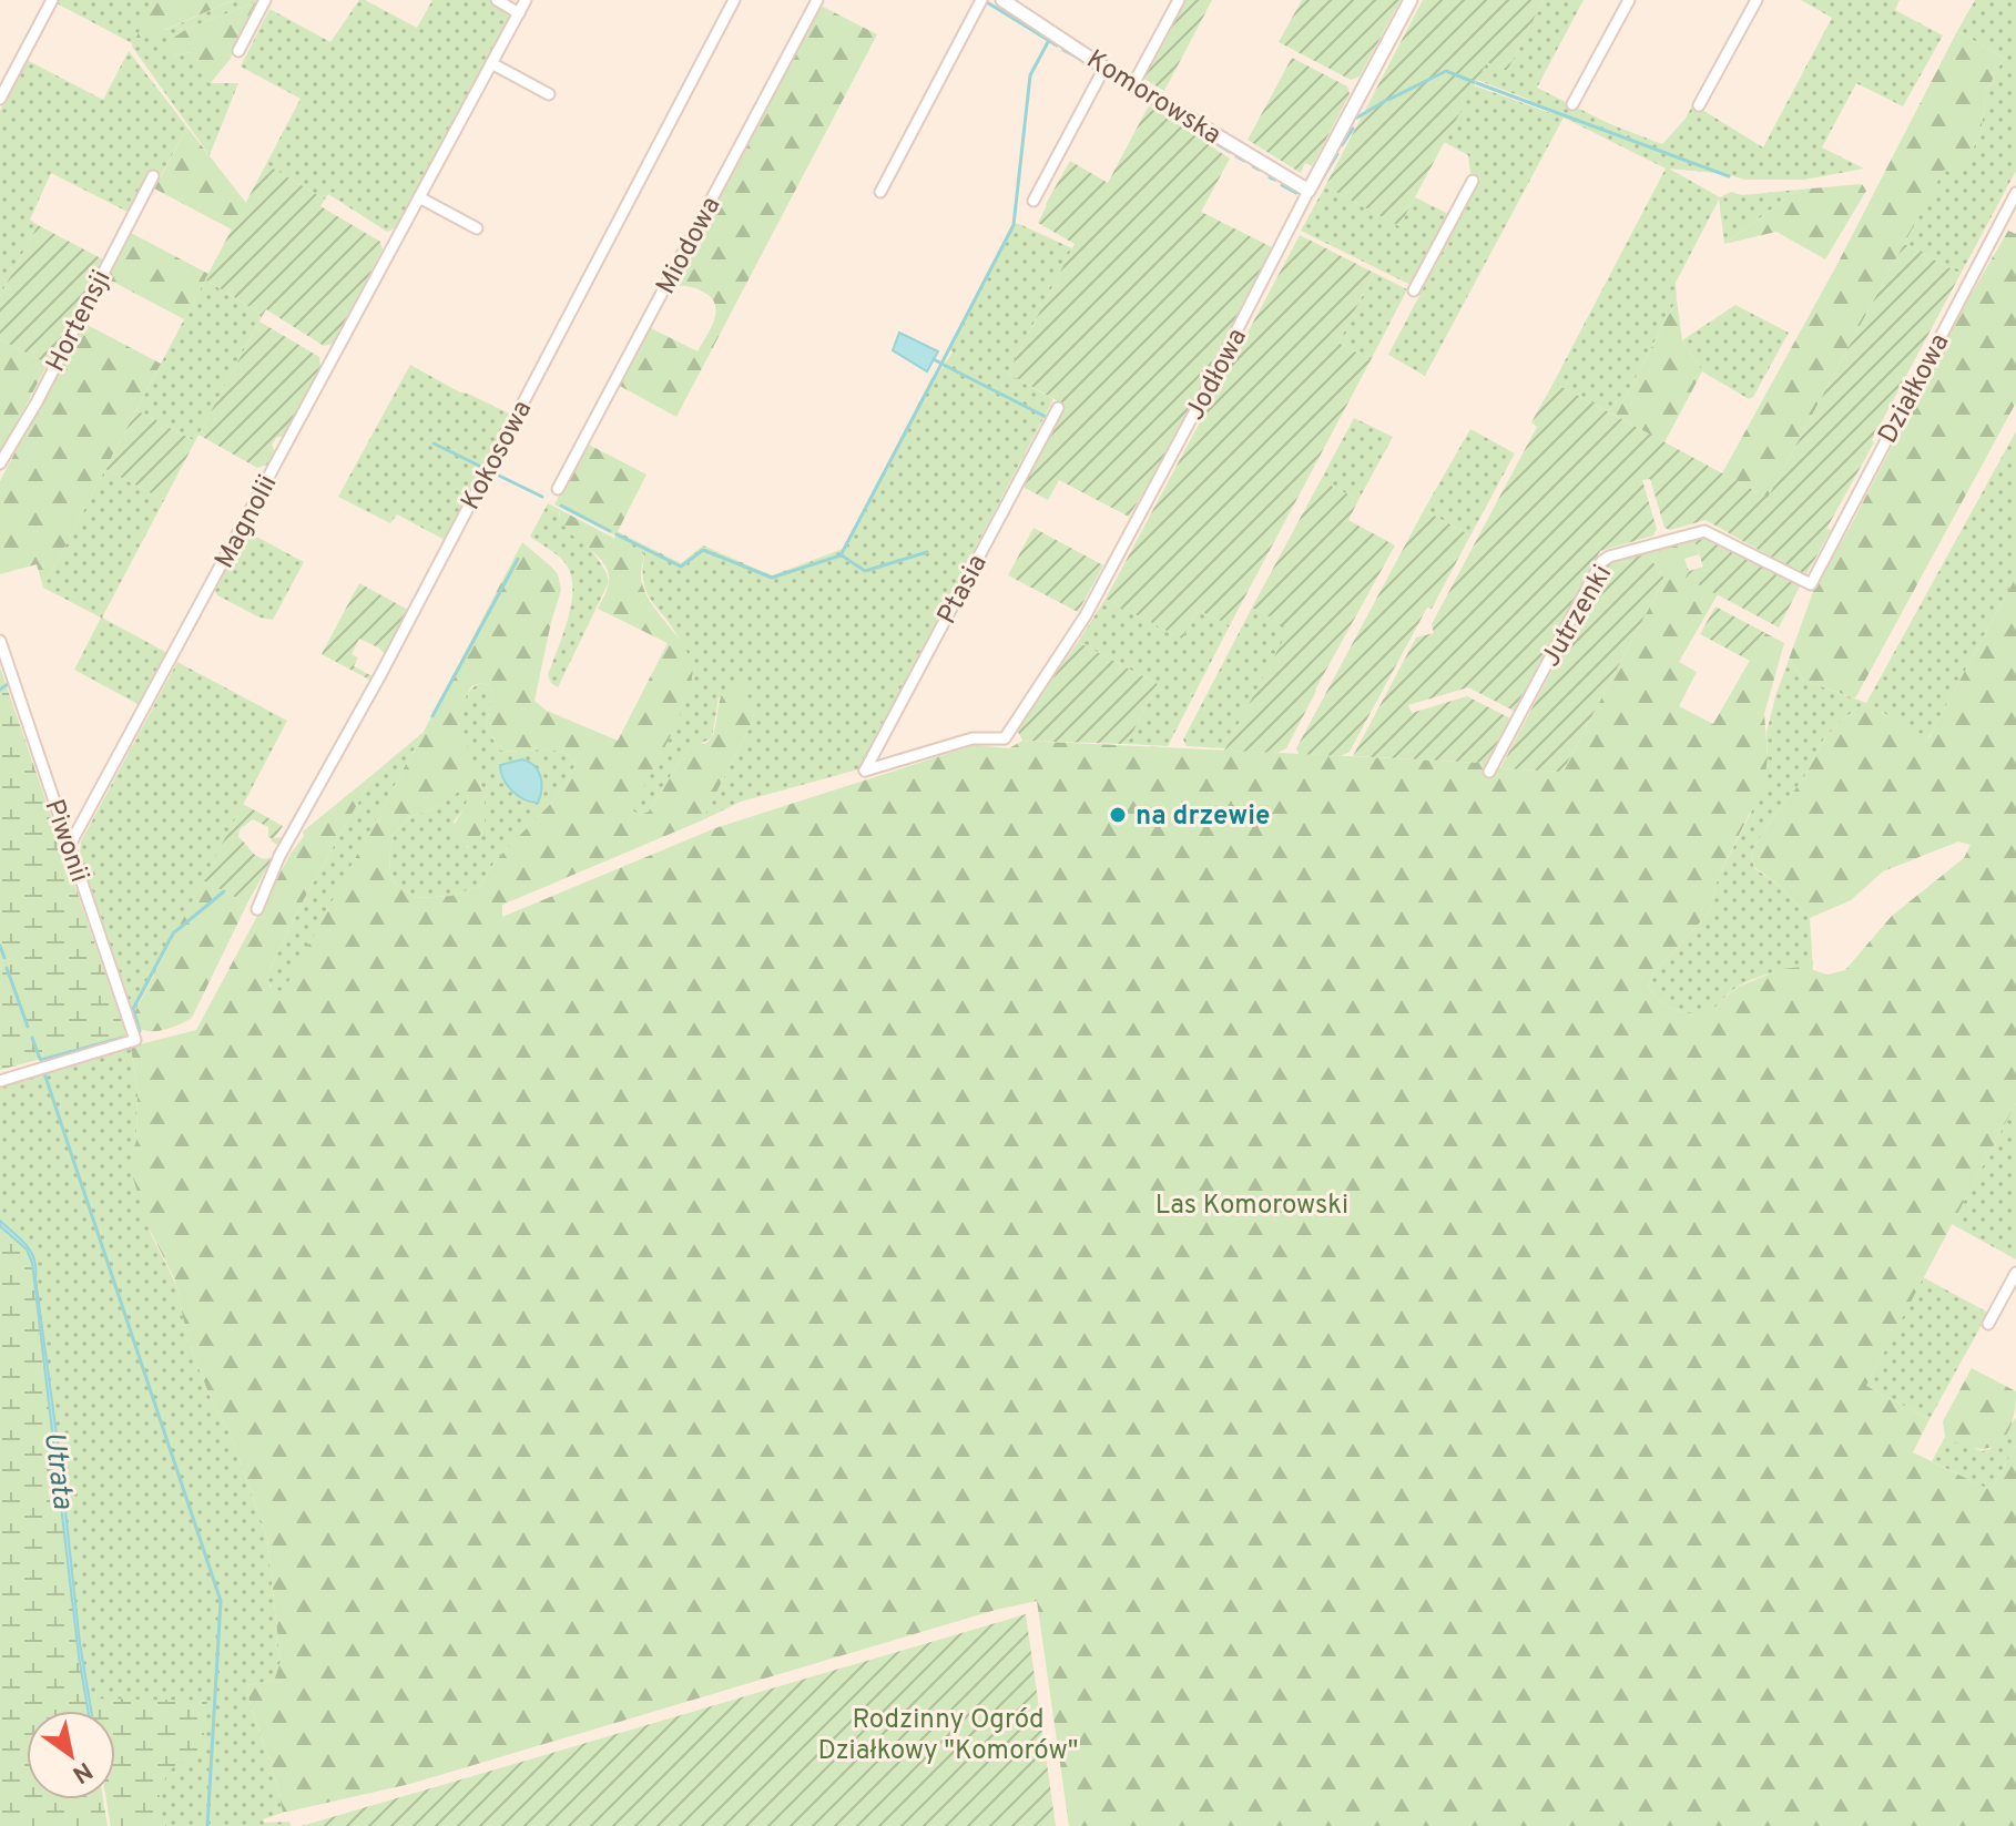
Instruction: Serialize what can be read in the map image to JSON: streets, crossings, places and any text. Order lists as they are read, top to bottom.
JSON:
{
  "streets": {
    "street": [
      "Komorowska",
      "Miodowa",
      "Hortensji",
      "Jodłowa",
      "Działkowa",
      "Kokosowa",
      "Magnolii",
      "Ptasia",
      "Jutrzenki",
      "Piwonii"
    ]
  },
  "crossings": [
    ["Komorowska", "Jodłowa"],
    ["Jodłowa", "Ptasia"],
    ["Działkowa", "Jutrzenki"],
    ["Magnolii", "Piwonii"]
  ],
  "water": ["Utrata"],
  "parks": ["Las Komorowski", "Rodzinny Ogród Działkowy \"Komorów\""],
  "places": ["na drzewie"],
  "north": "bottom right"
}
